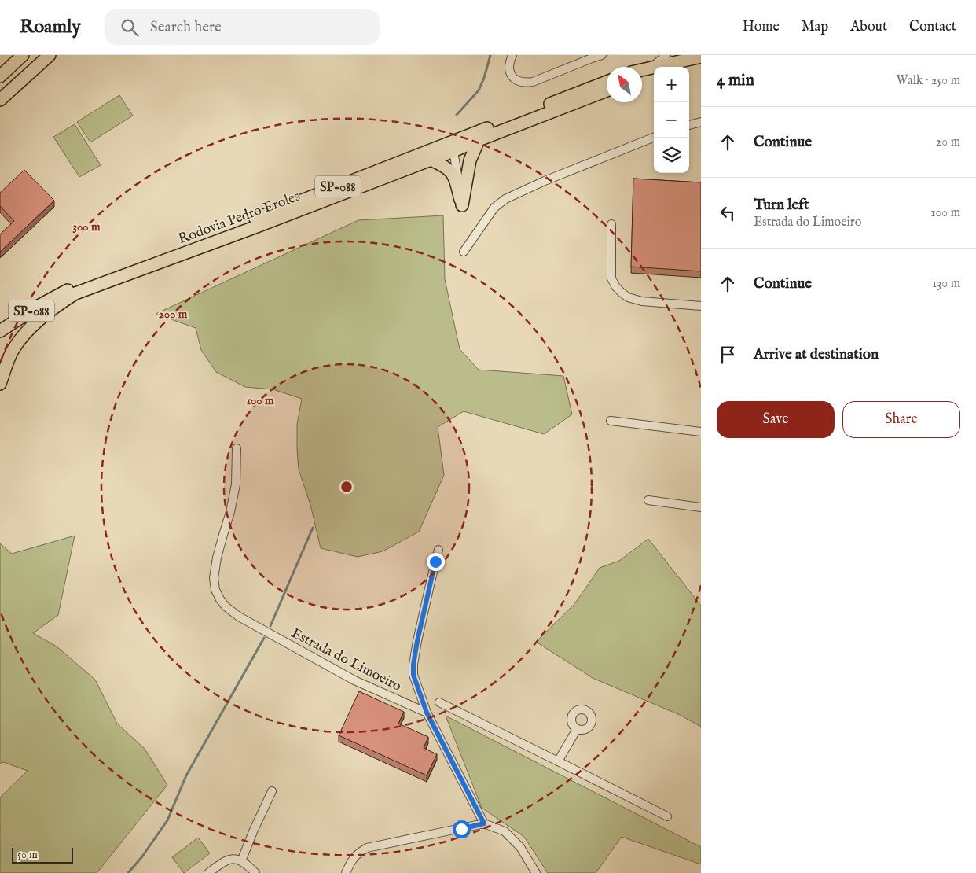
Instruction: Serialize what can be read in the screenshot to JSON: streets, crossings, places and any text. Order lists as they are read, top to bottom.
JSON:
{
  "streets": {
    "highway": ["SP-088", "Rodovia Pedro Eroles"],
    "street": ["Estrada do Limoeiro"]
  },
  "scale_bar": "50 m",
  "north": "top left",
  "page": {
    "header": "Roamly",
    "search": "Search here",
    "nav": [
      "Home",
      "Map",
      "About",
      "Contact"
    ],
    "heading": ["4 min", "Walk · 250 m"],
    "map_buttons": ["+", "−"],
    "list": [
      ["Continue", "20 m"],
      ["Turn left", "Estrada do Limoeiro", "100 m"],
      ["Continue", "130 m"],
      "Arrive at destination"
    ],
    "buttons": ["Save", "Share"],
    "scale": "50 m"
  },
  "rings": ["300 m", "200 m", "100 m"]
}
